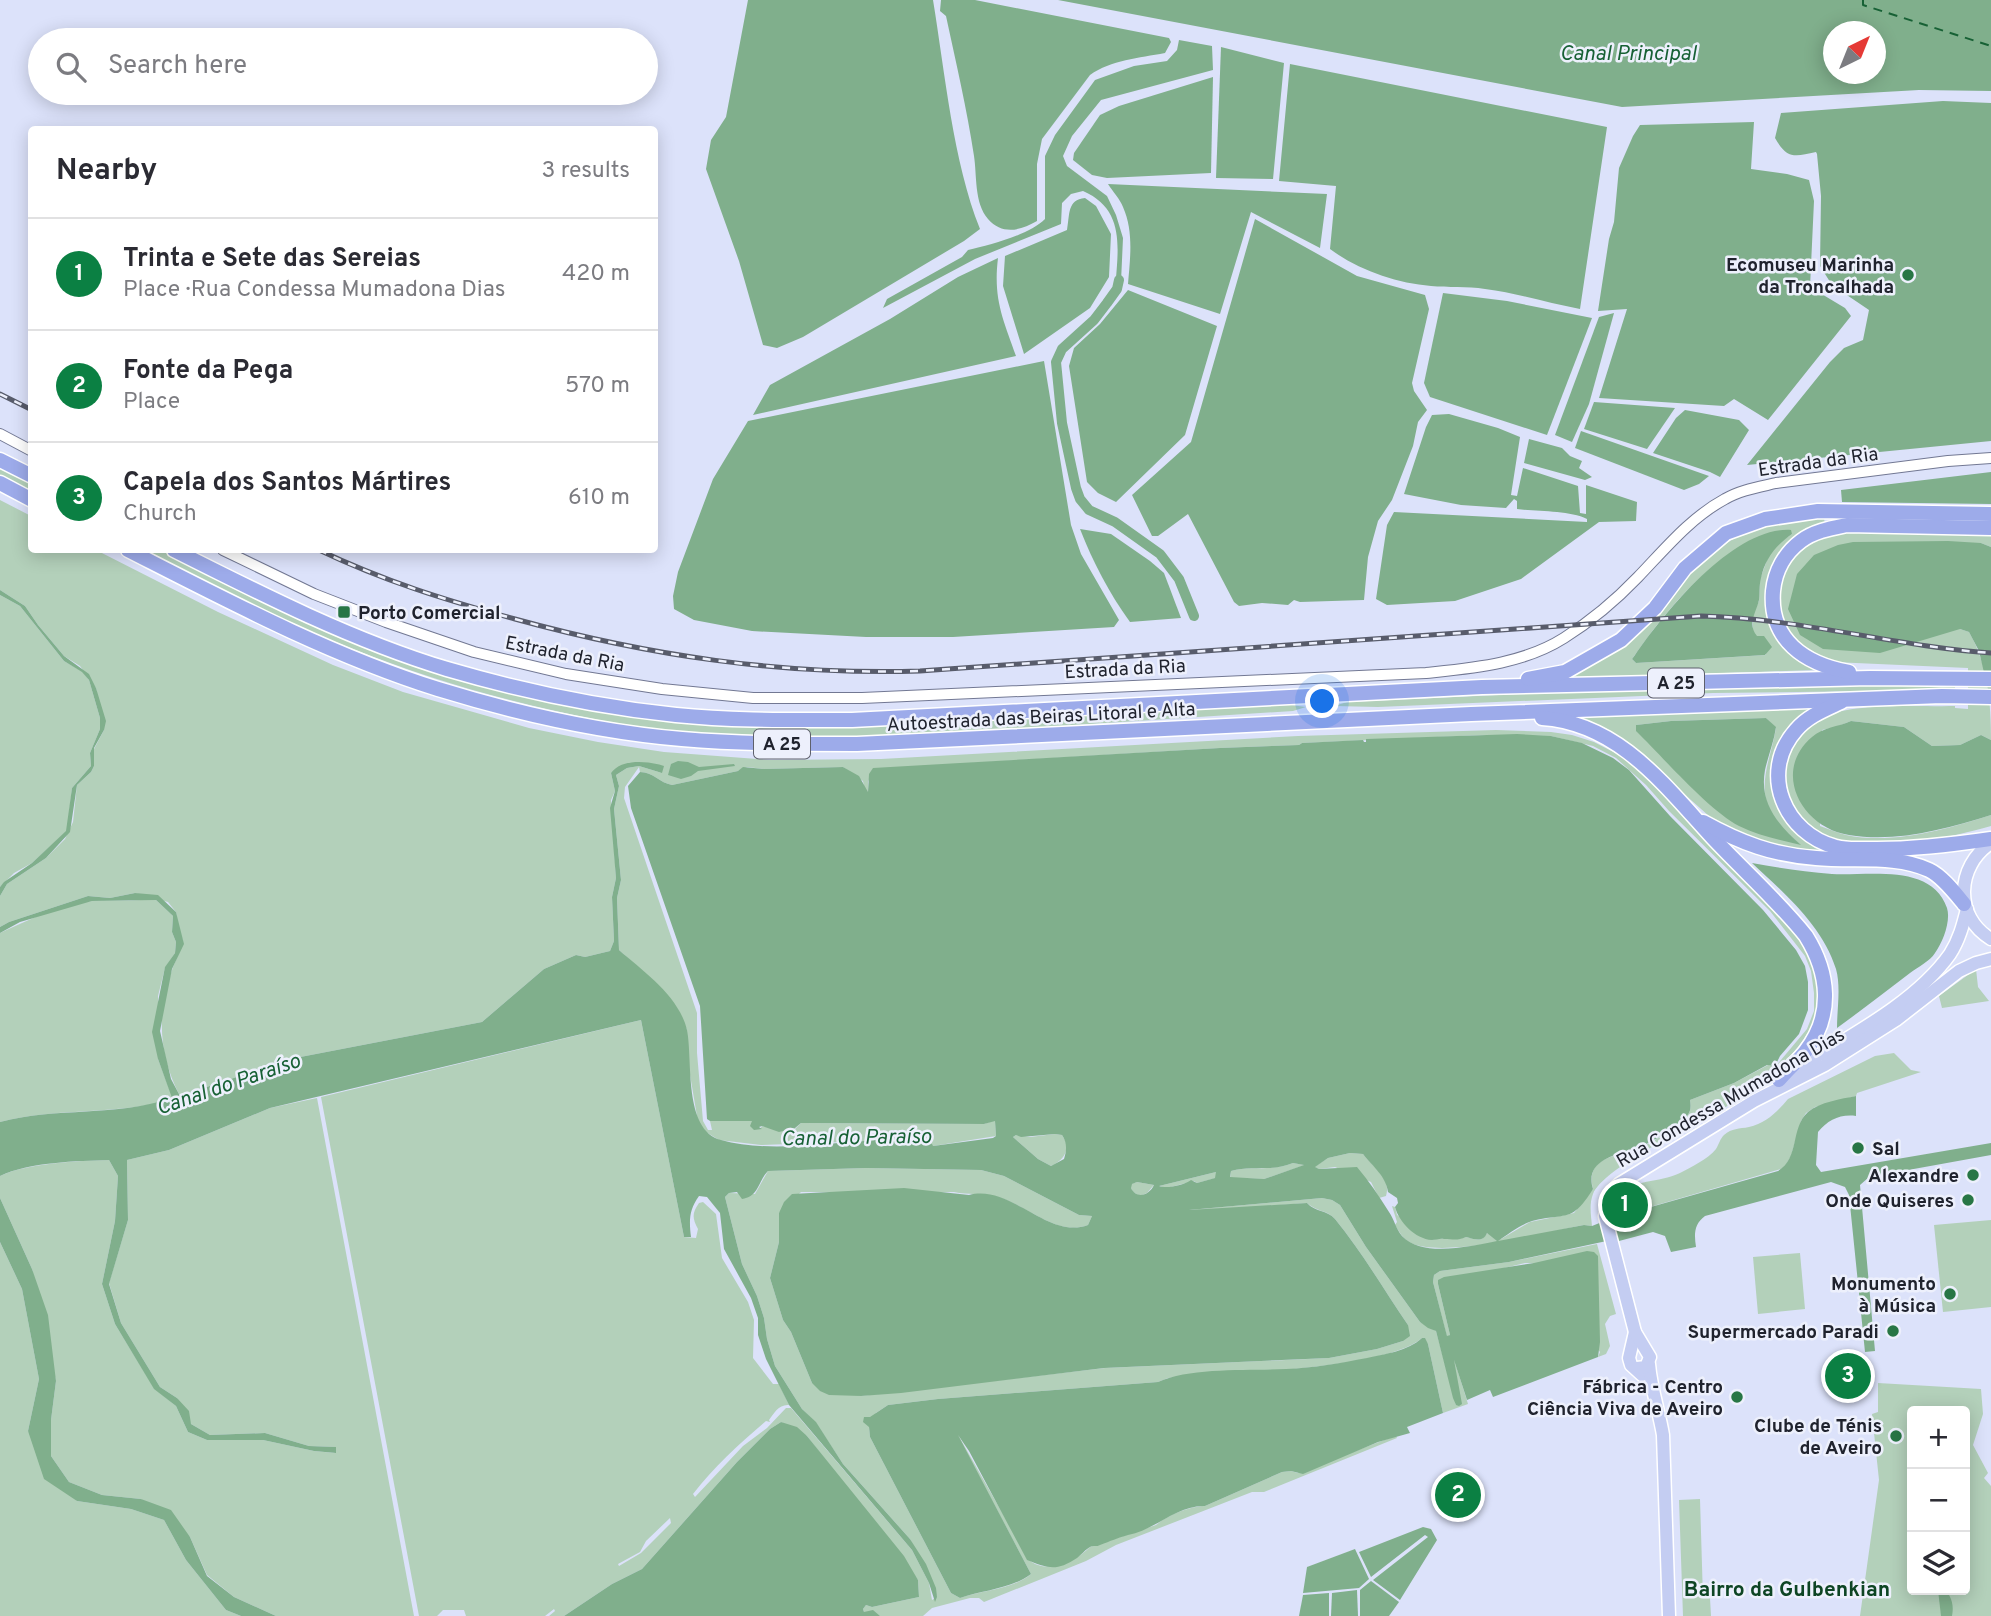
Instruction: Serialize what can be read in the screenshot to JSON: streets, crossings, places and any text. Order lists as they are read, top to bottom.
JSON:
{
  "streets": {
    "highway": ["A 25", "Autoestrada das Beiras Litoral e Alta"],
    "main road": ["Rua Condessa Mumadona Dias"],
    "street": ["Estrada da Ria"]
  },
  "districts": ["Bairro da Gulbenkian"],
  "water": ["Canal Principal", "Canal do Paraíso"],
  "places": {
    "other": [
      "Ecomuseu Marinha da Troncalhada",
      "Sal",
      "Alexandre",
      "Onde Quiseres",
      "Monumento à Música",
      "Supermercado Paradi",
      "Fábrica - Centro Ciência Viva de Aveiro",
      "Clube de Ténis de Aveiro"
    ],
    "transit": ["Porto Comercial"]
  },
  "north": "top right",
  "page": {
    "search": "Search here",
    "heading": ["Nearby", "3 results"],
    "list": [
      {
        "mark": "1",
        "name": "Trinta e Sete das Sereias",
        "note": "Place · Rua Condessa Mumadona Dias",
        "value": "420 m"
      },
      {
        "mark": "2",
        "name": "Fonte da Pega",
        "note": "Place",
        "value": "570 m"
      },
      {
        "mark": "3",
        "name": "Capela dos Santos Mártires",
        "note": "Church",
        "value": "610 m"
      }
    ],
    "pins": ["1", "3", "2"],
    "map_buttons": ["+", "−"]
  }
}
